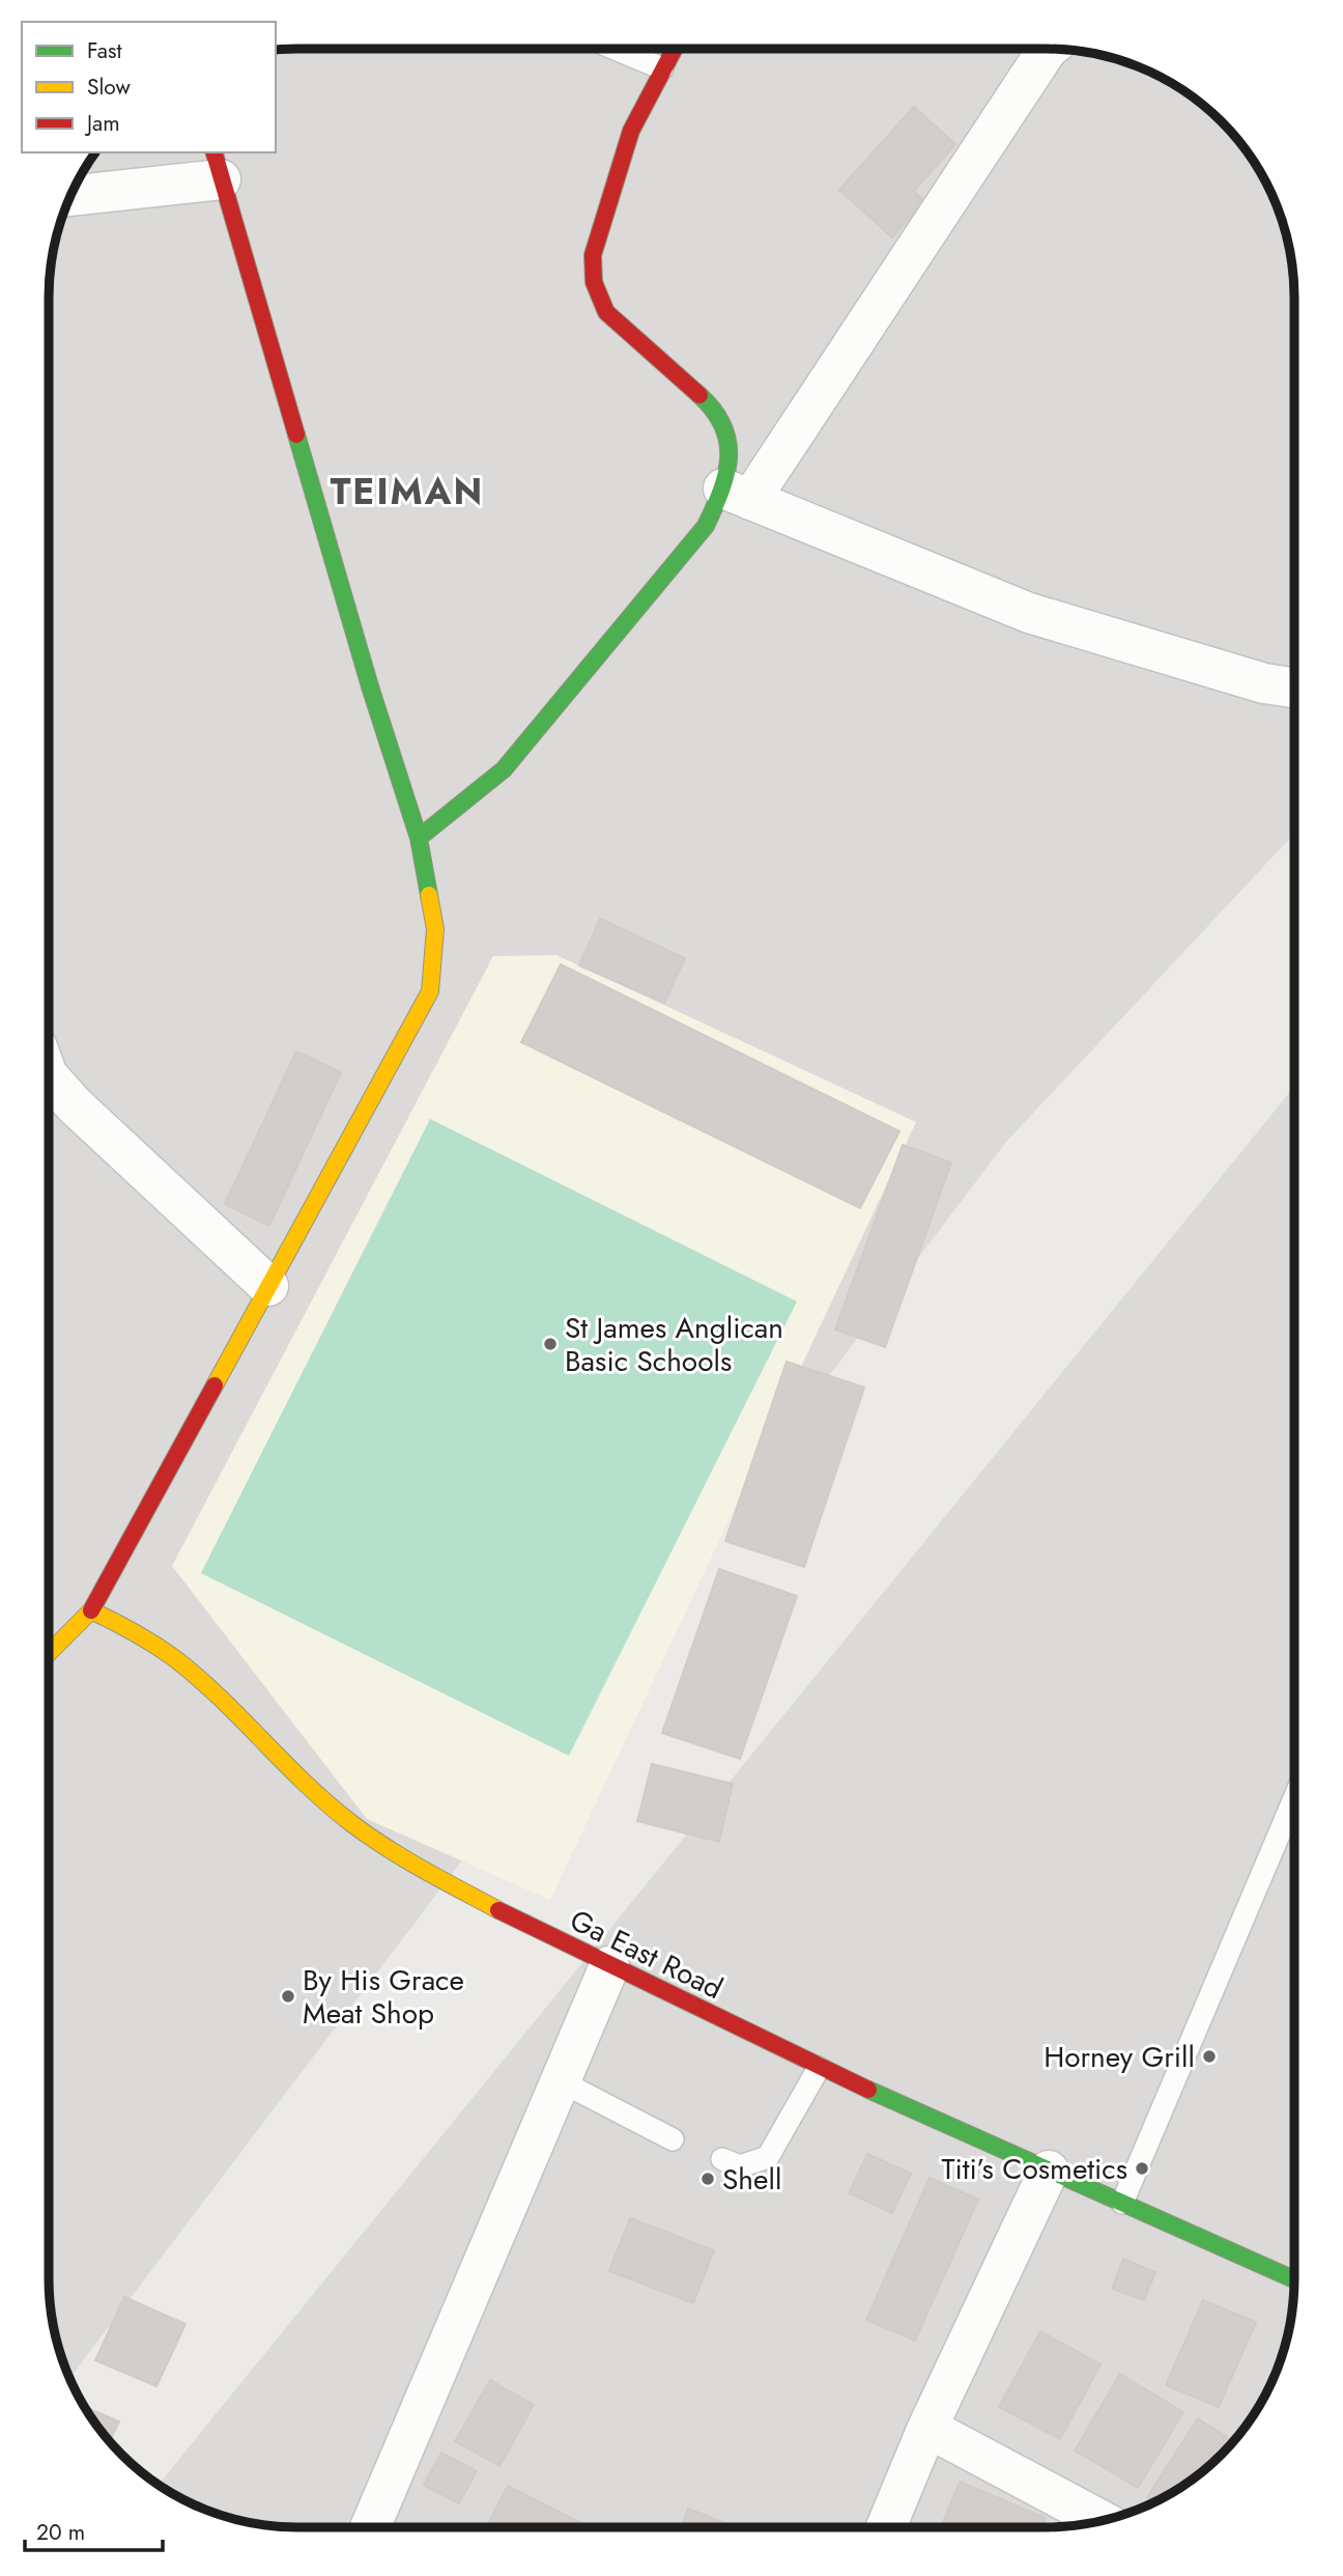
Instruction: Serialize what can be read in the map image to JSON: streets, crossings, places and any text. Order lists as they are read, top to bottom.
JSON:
{
  "streets": {
    "street": ["Ga East Road"]
  },
  "districts": ["TEIMAN"],
  "places": [
    "St James Anglican Basic Schools",
    "By His Grace Meat Shop",
    "Horney Grill",
    "Titi’s Cosmetics",
    "Shell"
  ],
  "legend": ["Fast", "Slow", "Jam"],
  "scale_bar": "20 m"
}
